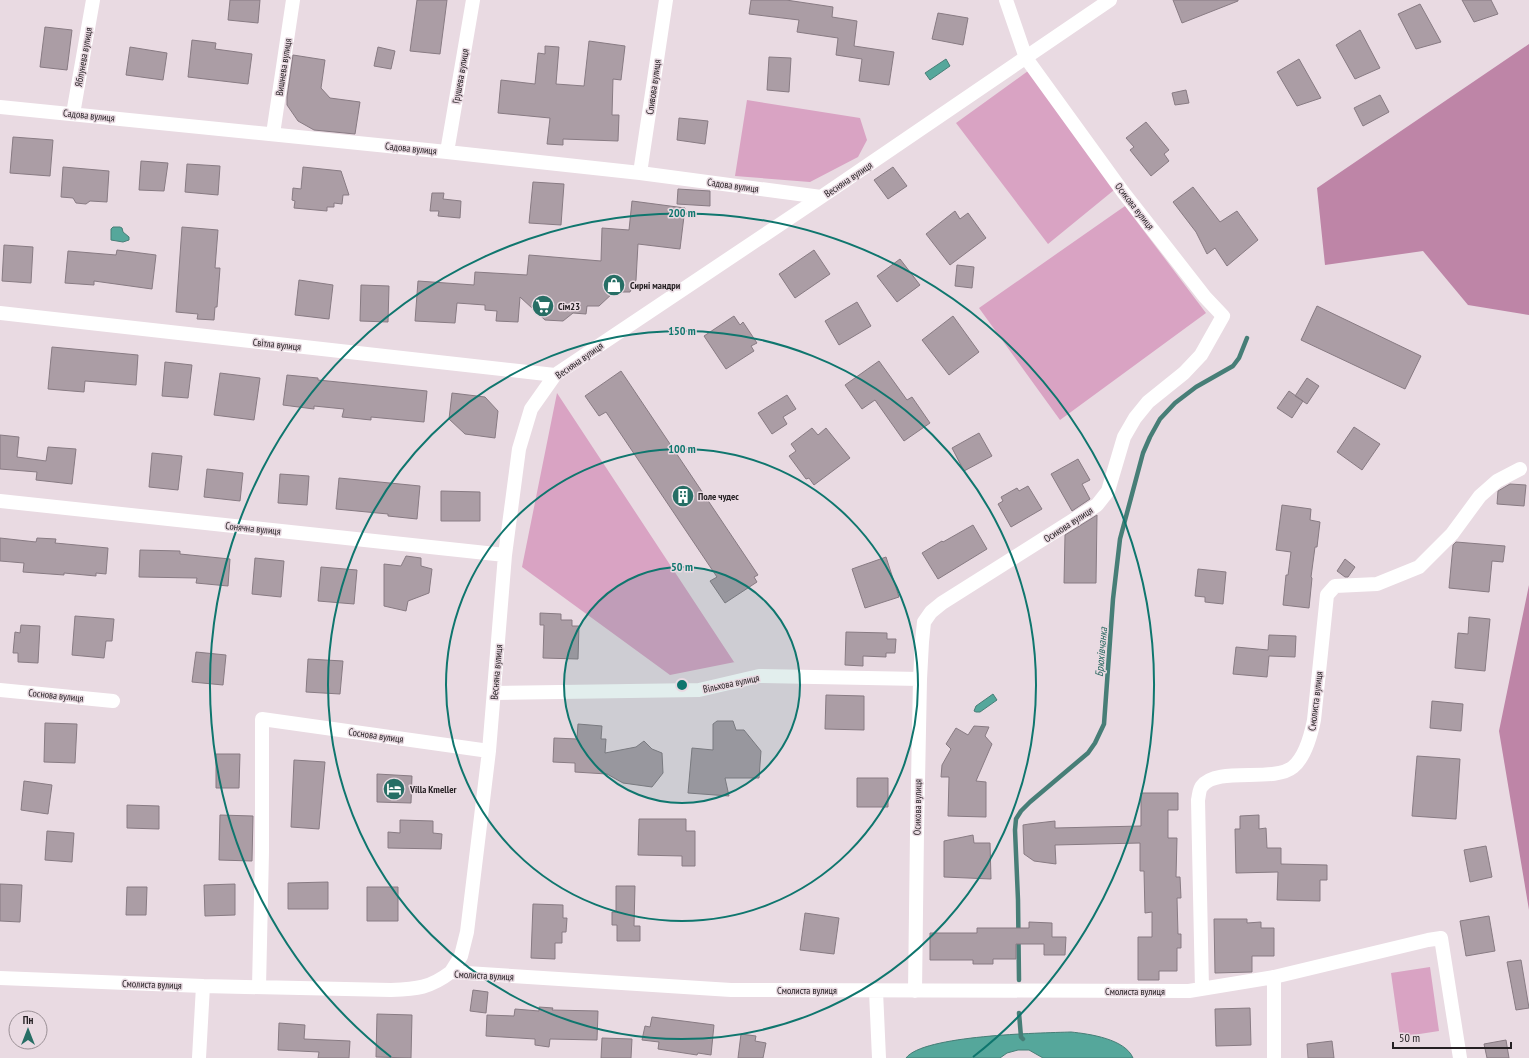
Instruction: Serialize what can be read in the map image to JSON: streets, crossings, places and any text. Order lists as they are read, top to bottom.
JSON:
{
  "streets": {
    "street": [
      "Яблунева вулиця",
      "Вишнева вулиця",
      "Грушева вулиця",
      "Сливова вулиця",
      "Садова вулиця",
      "Весняна вулиця",
      "Осикова вулиця",
      "Світла вулиця",
      "Сонячна вулиця",
      "Вільхова вулиця",
      "Соснова вулиця",
      "Смолиста вулиця"
    ]
  },
  "crossings": [
    ["Яблунева вулиця", "Садова вулиця"],
    ["Вишнева вулиця", "Садова вулиця"],
    ["Грушева вулиця", "Садова вулиця"],
    ["Сливова вулиця", "Садова вулиця"],
    ["Садова вулиця", "Весняна вулиця"],
    ["Весняна вулиця", "Осикова вулиця"],
    ["Весняна вулиця", "Світла вулиця"],
    ["Весняна вулиця", "Сонячна вулиця"],
    ["Весняна вулиця", "Вільхова вулиця"],
    ["Весняна вулиця", "Соснова вулиця"],
    ["Весняна вулиця", "Смолиста вулиця"],
    ["Осикова вулиця", "Вільхова вулиця"],
    ["Осикова вулиця", "Смолиста вулиця"],
    ["Соснова вулиця", "Смолиста вулиця"]
  ],
  "water": ["Брюхівчанка"],
  "places": {
    "shop": ["Сирні мандри"],
    "supermarket": ["Сім23"],
    "building": ["Поле чудес"],
    "hotel": ["Villa Kmeller"]
  },
  "scale_bar": "50 m",
  "north": "top",
  "rings": [
    "200 m",
    "150 m",
    "100 m",
    "50 m"
  ]
}
